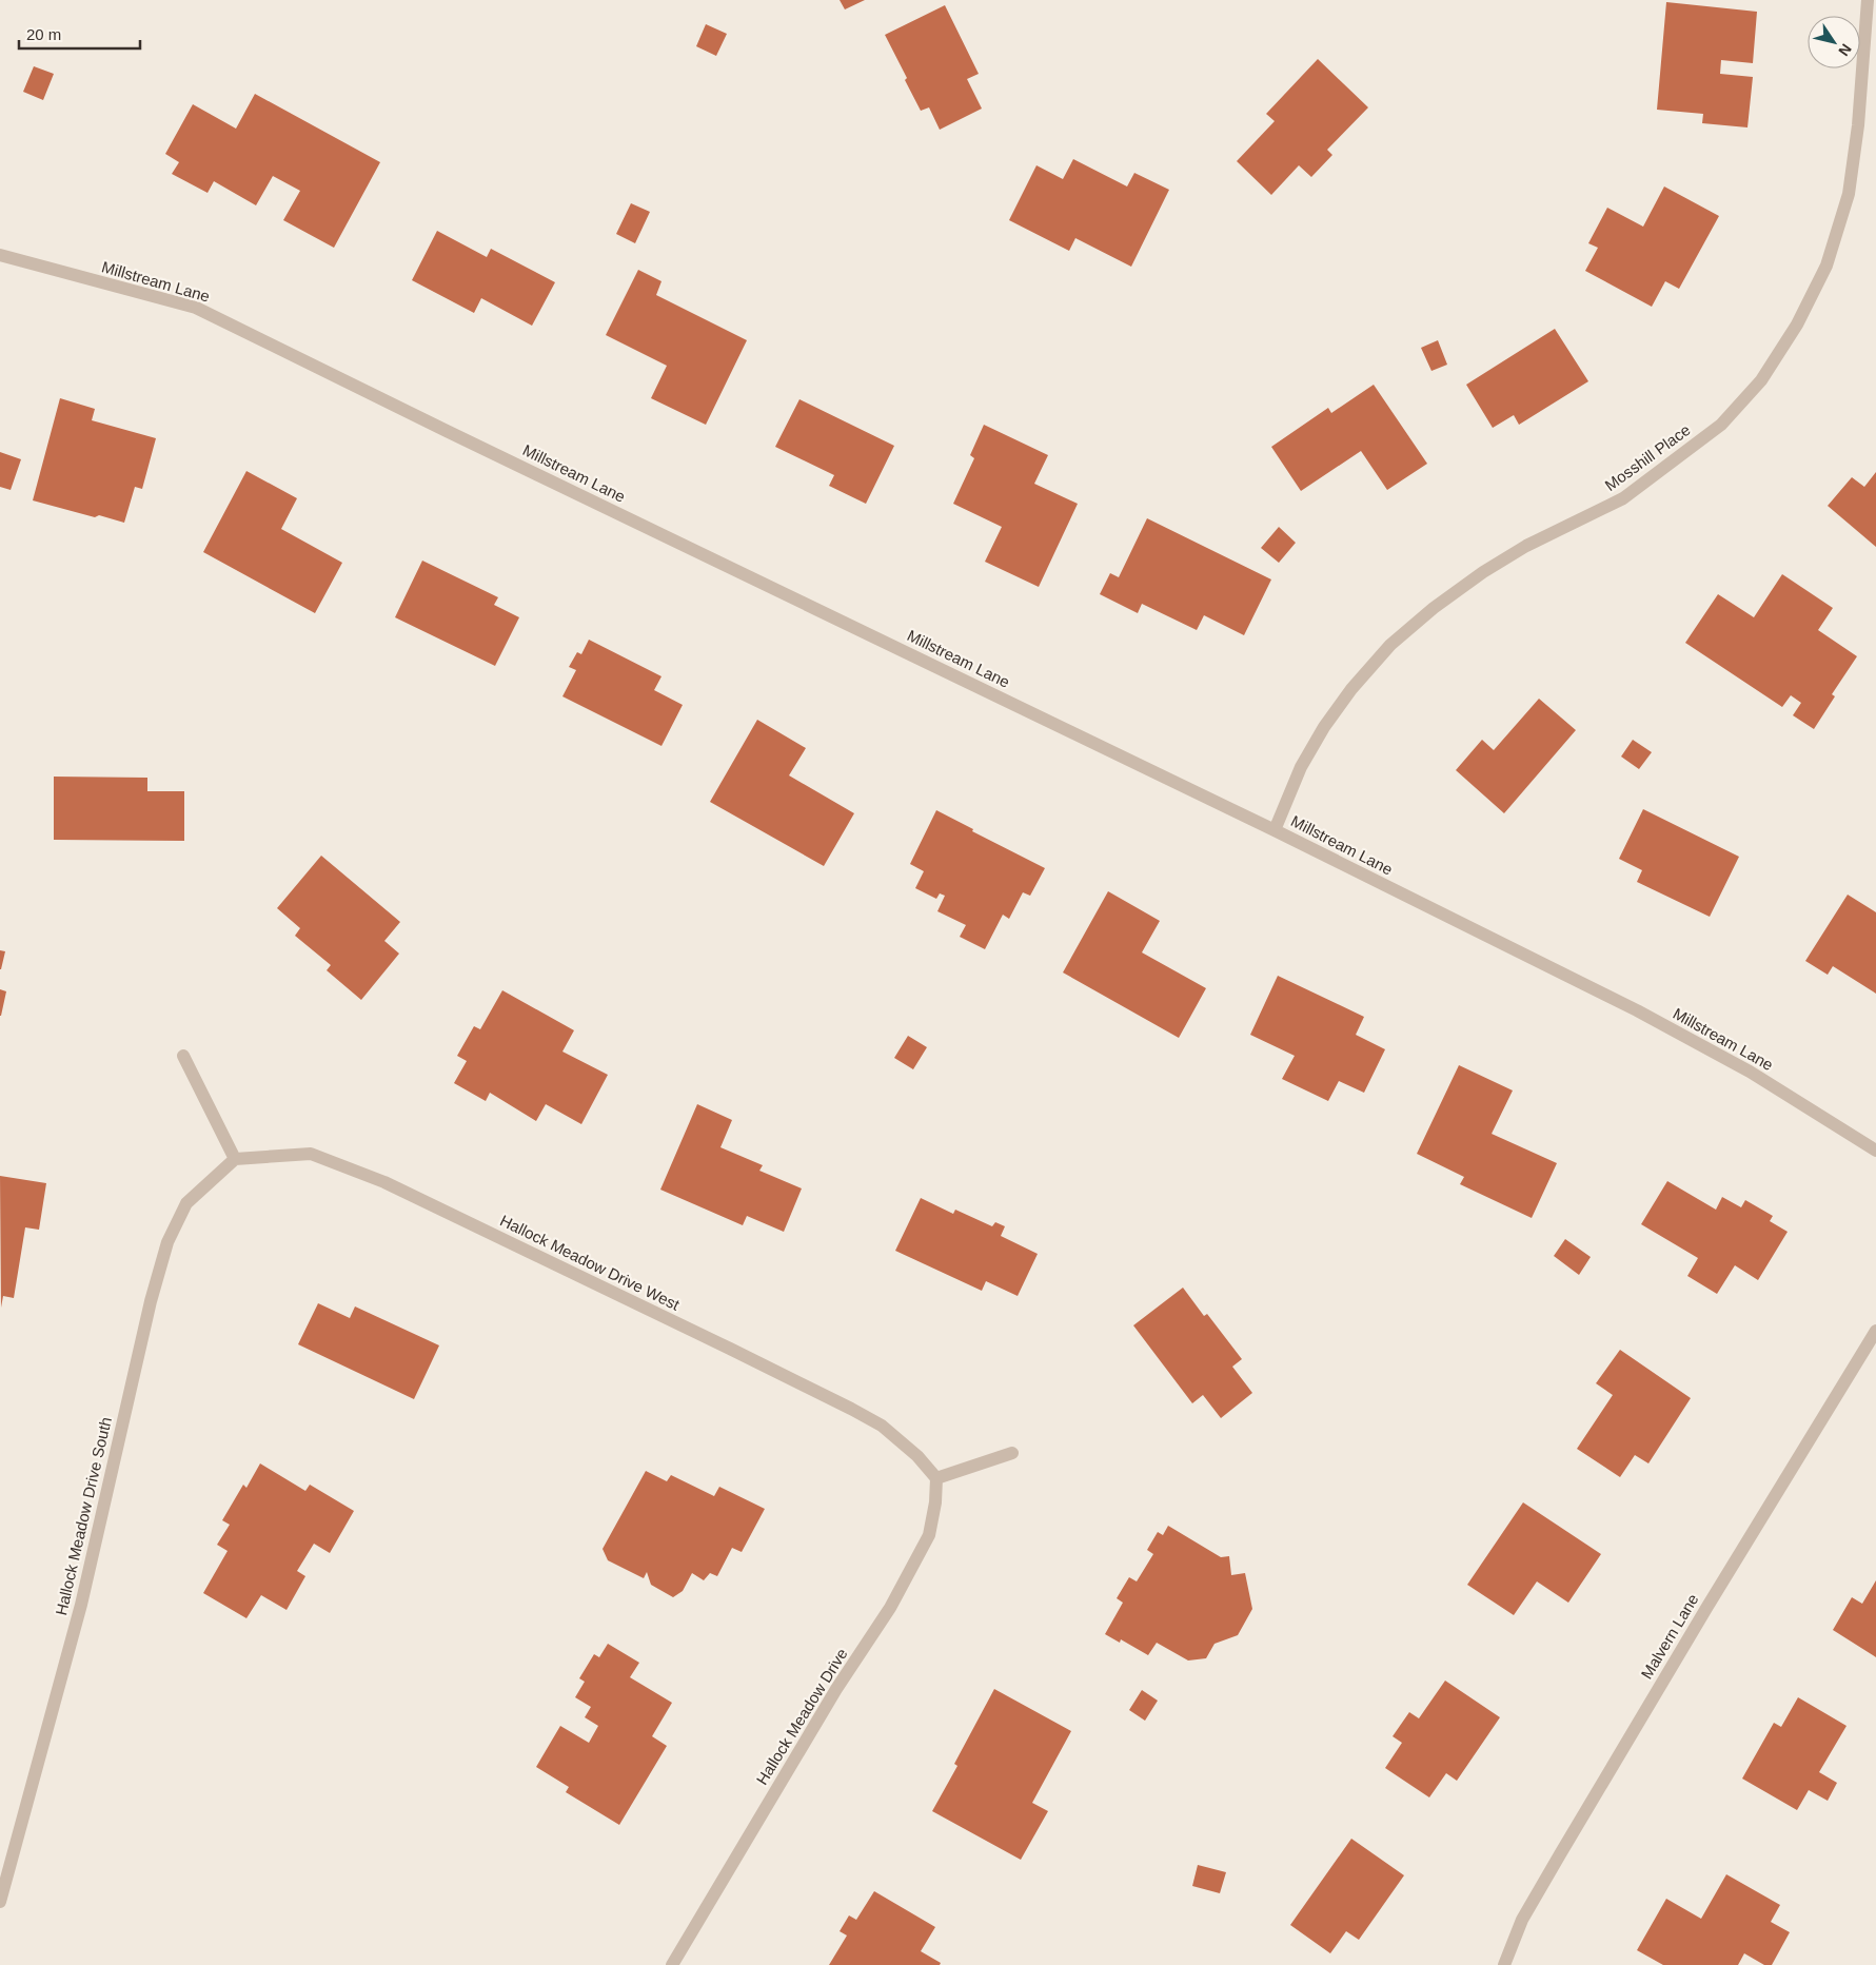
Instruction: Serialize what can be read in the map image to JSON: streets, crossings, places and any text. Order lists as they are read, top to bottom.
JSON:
{
  "streets": {
    "street": [
      "Millstream Lane",
      "Mosshill Place",
      "Hallock Meadow Drive West",
      "Hallock Meadow Drive South",
      "Malvern Lane",
      "Hallock Meadow Drive"
    ]
  },
  "crossings": [
    ["Millstream Lane", "Mosshill Place"],
    ["Hallock Meadow Drive West", "Hallock Meadow Drive South"],
    ["Hallock Meadow Drive West", "Hallock Meadow Drive"]
  ],
  "scale_bar": "20 m",
  "north": "bottom right"
}
